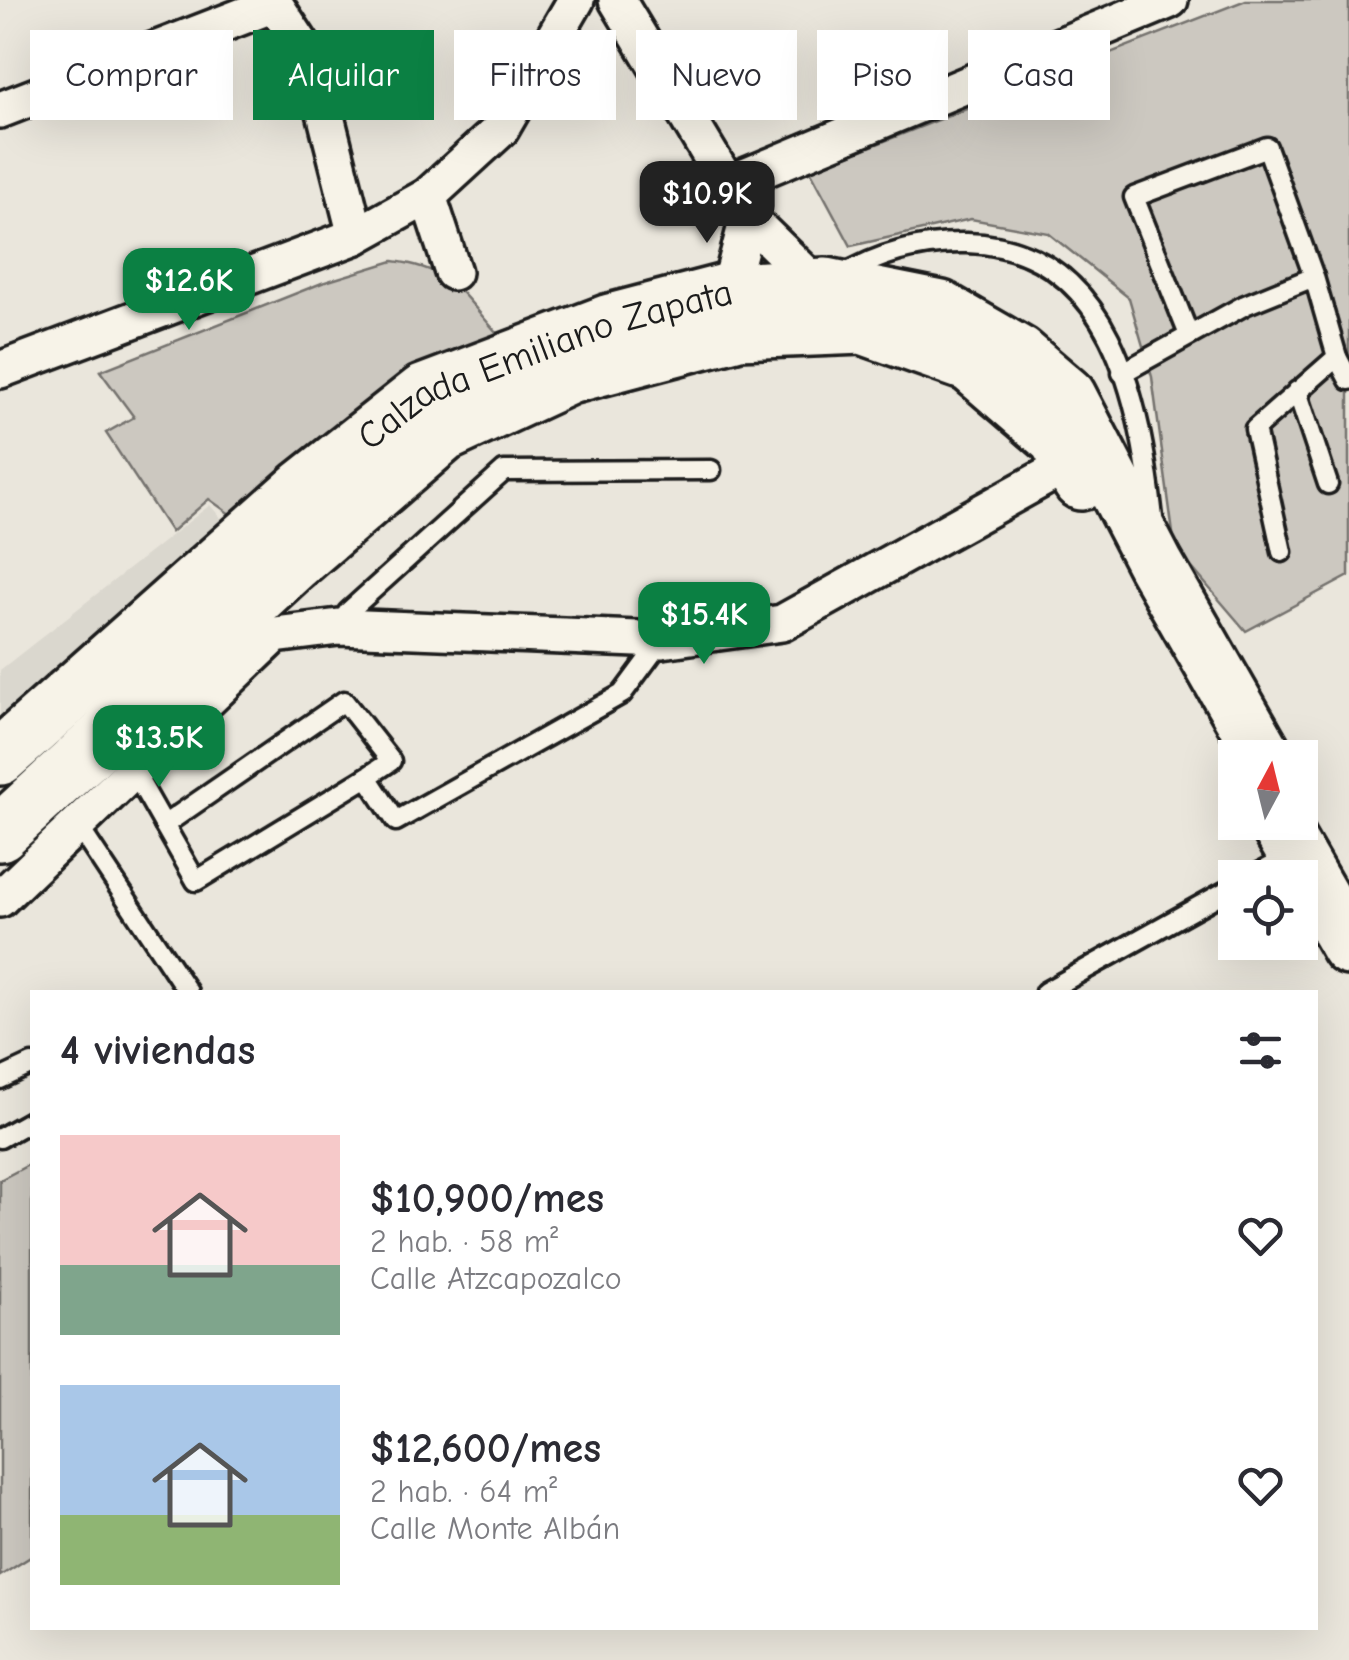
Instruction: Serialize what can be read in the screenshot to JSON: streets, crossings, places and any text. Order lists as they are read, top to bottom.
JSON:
{
  "streets": {
    "main road": ["Calzada Emiliano Zapata"]
  },
  "north": "top",
  "page": {
    "chip": [
      "Comprar",
      "Alquilar",
      "Filtros",
      "Nuevo",
      "Piso",
      "Casa"
    ],
    "price": [
      "$10.9K",
      "$12.6K",
      "$15.4K",
      "$13.5K"
    ],
    "heading": "4 viviendas",
    "list": [
      {
        "name": "$10,900/mes",
        "note": "2 hab. · 58 m² · Calle Atzcapozalco"
      },
      {
        "name": "$12,600/mes",
        "note": "2 hab. · 64 m² · Calle Monte Albán"
      }
    ]
  }
}
